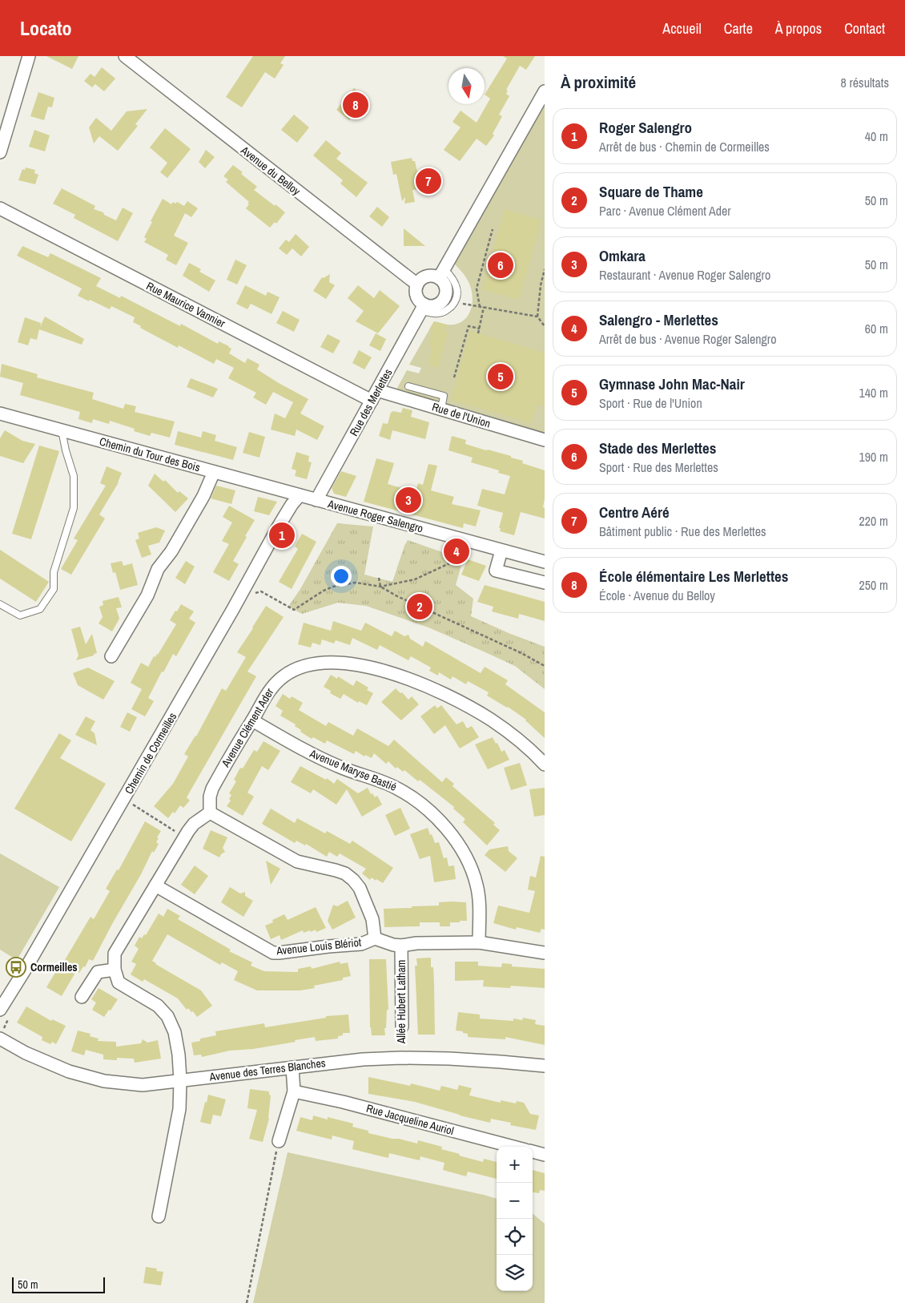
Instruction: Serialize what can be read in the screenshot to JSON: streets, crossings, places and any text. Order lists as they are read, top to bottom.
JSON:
{
  "streets": {
    "street": [
      "Avenue du Belloy",
      "Rue Maurice Vannier",
      "Rue des Merlettes",
      "Rue de l'Union",
      "Chemin du Tour des Bois",
      "Avenue Roger Salengro",
      "Avenue Clément Ader",
      "Chemin de Cormeilles",
      "Avenue Maryse Bastié",
      "Avenue Louis Blériot",
      "Allée Hubert Latham",
      "Avenue des Terres Blanches",
      "Rue Jacqueline Auriol"
    ]
  },
  "crossings": [
    ["Avenue du Belloy", "Rue des Merlettes"],
    ["Rue Maurice Vannier", "Rue des Merlettes"],
    ["Rue Maurice Vannier", "Rue de l'Union"],
    ["Rue des Merlettes", "Rue de l'Union"],
    ["Rue des Merlettes", "Avenue Roger Salengro"],
    ["Chemin du Tour des Bois", "Avenue Roger Salengro"],
    ["Chemin du Tour des Bois", "Chemin de Cormeilles"],
    ["Avenue Roger Salengro", "Chemin de Cormeilles"],
    ["Avenue Clément Ader", "Avenue Maryse Bastié"],
    ["Avenue Maryse Bastié", "Avenue Louis Blériot"],
    ["Avenue Louis Blériot", "Allée Hubert Latham"]
  ],
  "places": {
    "bus stop": ["Cormeilles"]
  },
  "scale_bar": "50 m",
  "north": "bottom",
  "page": {
    "header": "Locato",
    "nav": [
      "Accueil",
      "Carte",
      "À propos",
      "Contact"
    ],
    "heading": ["À proximité", "8 résultats"],
    "pins": [
      "8",
      "7",
      "6",
      "5",
      "3",
      "1",
      "4",
      "2"
    ],
    "list": [
      {
        "mark": "1",
        "name": "Roger Salengro",
        "note": "Arrêt de bus · Chemin de Cormeilles",
        "value": "40 m"
      },
      {
        "mark": "2",
        "name": "Square de Thame",
        "note": "Parc · Avenue Clément Ader",
        "value": "50 m"
      },
      {
        "mark": "3",
        "name": "Omkara",
        "note": "Restaurant · Avenue Roger Salengro",
        "value": "50 m"
      },
      {
        "mark": "4",
        "name": "Salengro - Merlettes",
        "note": "Arrêt de bus · Avenue Roger Salengro",
        "value": "60 m"
      },
      {
        "mark": "5",
        "name": "Gymnase John Mac-Nair",
        "note": "Sport · Rue de l'Union",
        "value": "140 m"
      },
      {
        "mark": "6",
        "name": "Stade des Merlettes",
        "note": "Sport · Rue des Merlettes",
        "value": "190 m"
      },
      {
        "mark": "7",
        "name": "Centre Aéré",
        "note": "Bâtiment public · Rue des Merlettes",
        "value": "220 m"
      },
      {
        "mark": "8",
        "name": "École élémentaire Les Merlettes",
        "note": "École · Avenue du Belloy",
        "value": "250 m"
      }
    ],
    "map_buttons": ["+", "−"],
    "scale": "50 m"
  }
}
